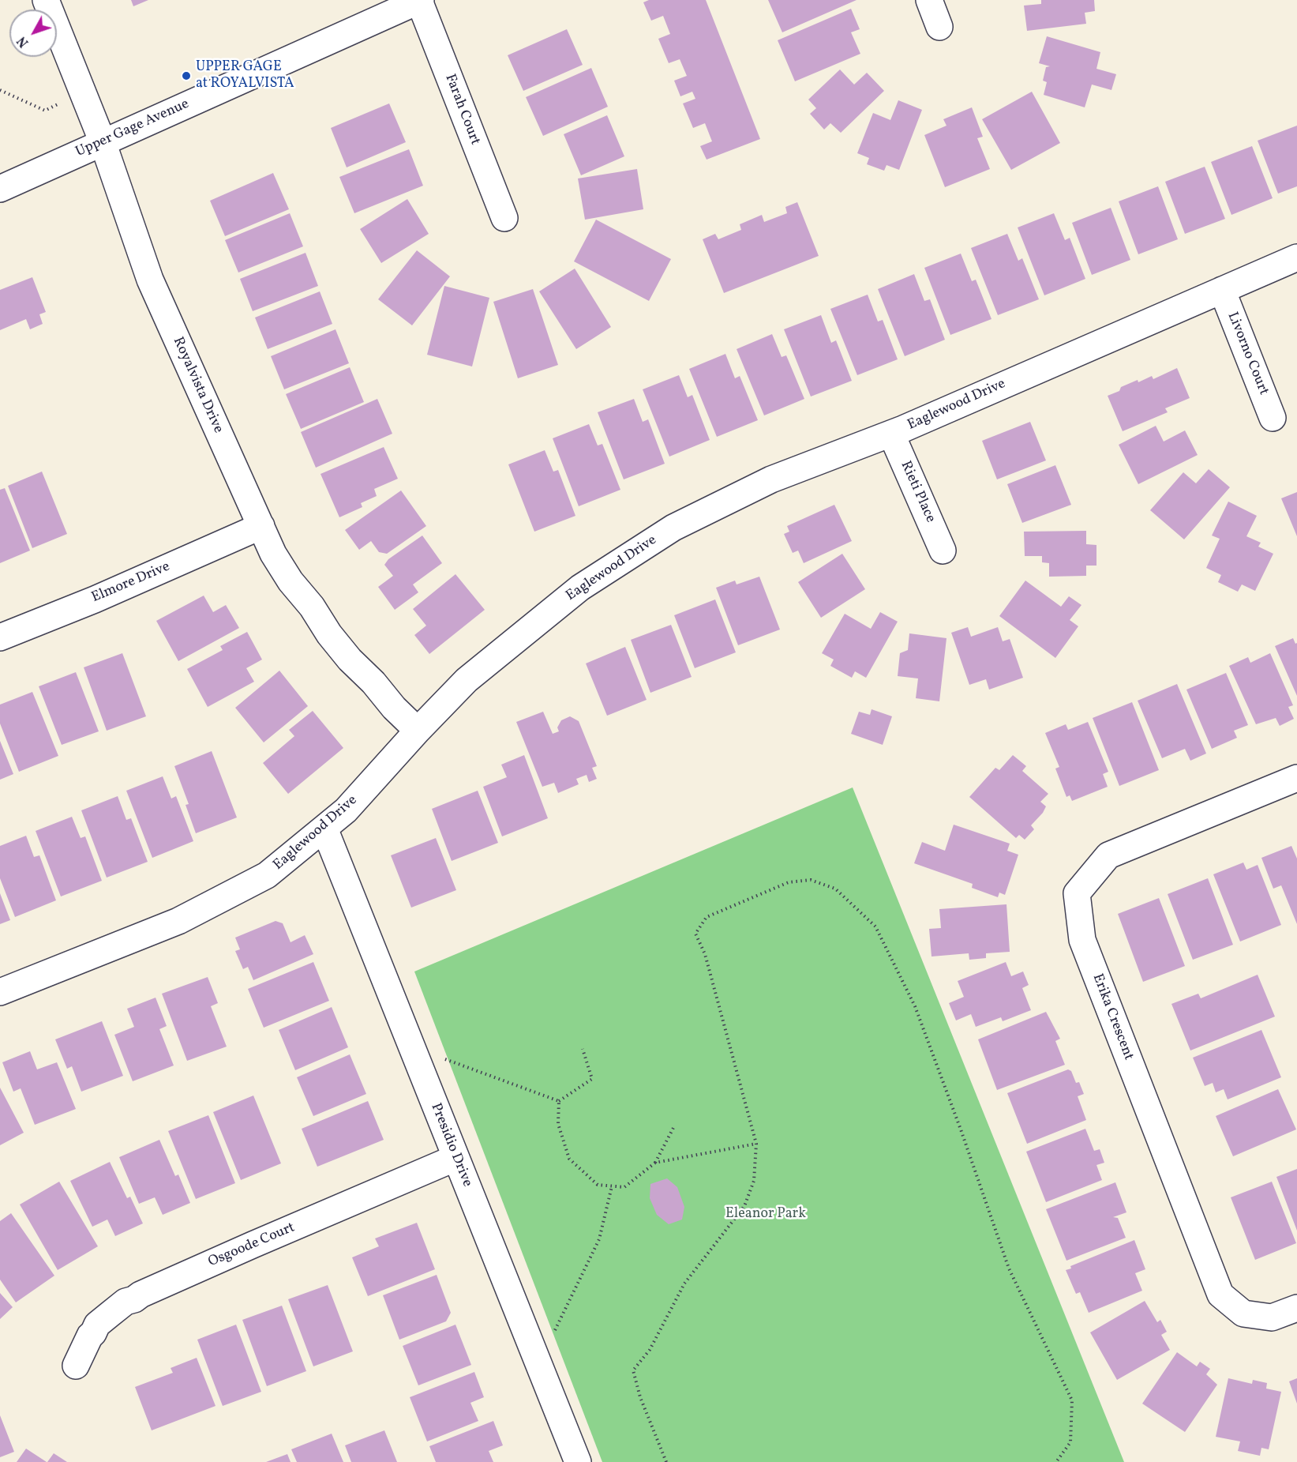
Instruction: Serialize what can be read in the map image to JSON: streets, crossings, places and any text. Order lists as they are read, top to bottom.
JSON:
{
  "streets": {
    "street": [
      "Farah Court",
      "Upper Gage Avenue",
      "Livorno Court",
      "Royalvista Drive",
      "Eaglewood Drive",
      "Rieti Place",
      "Elmore Drive",
      "Erika Crescent",
      "Presidio Drive",
      "Osgoode Court"
    ]
  },
  "crossings": [
    ["Farah Court", "Upper Gage Avenue"],
    ["Upper Gage Avenue", "Royalvista Drive"],
    ["Livorno Court", "Eaglewood Drive"],
    ["Royalvista Drive", "Eaglewood Drive"],
    ["Royalvista Drive", "Elmore Drive"],
    ["Eaglewood Drive", "Rieti Place"],
    ["Eaglewood Drive", "Presidio Drive"],
    ["Presidio Drive", "Osgoode Court"]
  ],
  "parks": ["Eleanor Park"],
  "places": ["UPPER GAGE at ROYALVISTA"],
  "north": "bottom left"
}
